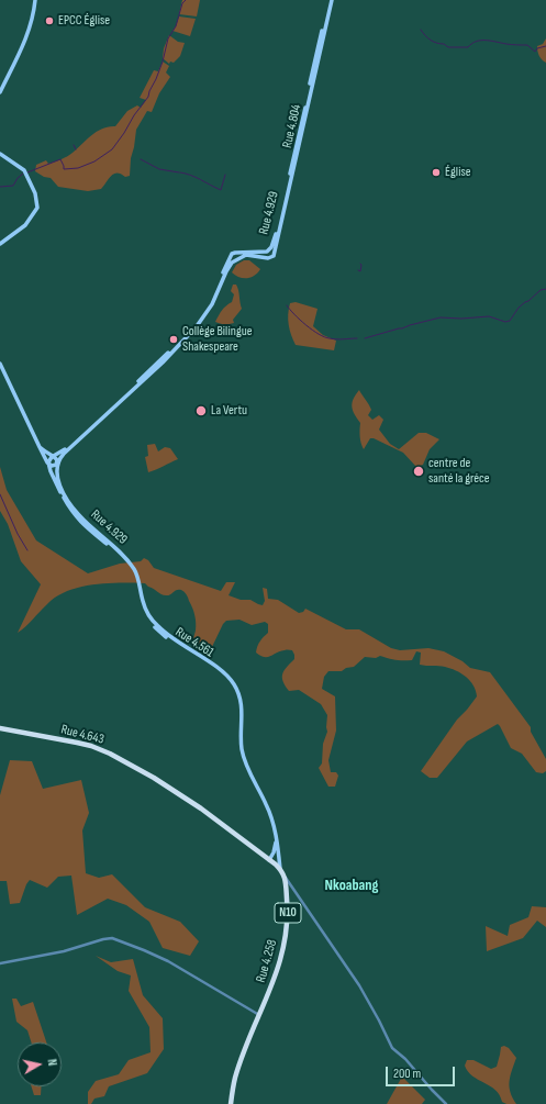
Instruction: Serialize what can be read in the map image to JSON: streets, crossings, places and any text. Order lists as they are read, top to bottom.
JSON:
{
  "streets": {
    "highway": ["Rue 4.643", "N10", "Rue 4.258"],
    "main road": ["Rue 4.804", "Rue 4.929", "Rue 4.561"]
  },
  "crossings": [
    ["Rue 4.804", "Rue 4.929"],
    ["Rue 4.561", "Rue 4.643"]
  ],
  "districts": ["Nkoabang"],
  "places": [
    "EPCC Église",
    "Église",
    "Collège Bilingue Shakespeare",
    "La Vertu",
    "centre de santé la gréce"
  ],
  "scale_bar": "200 m",
  "north": "right"
}
